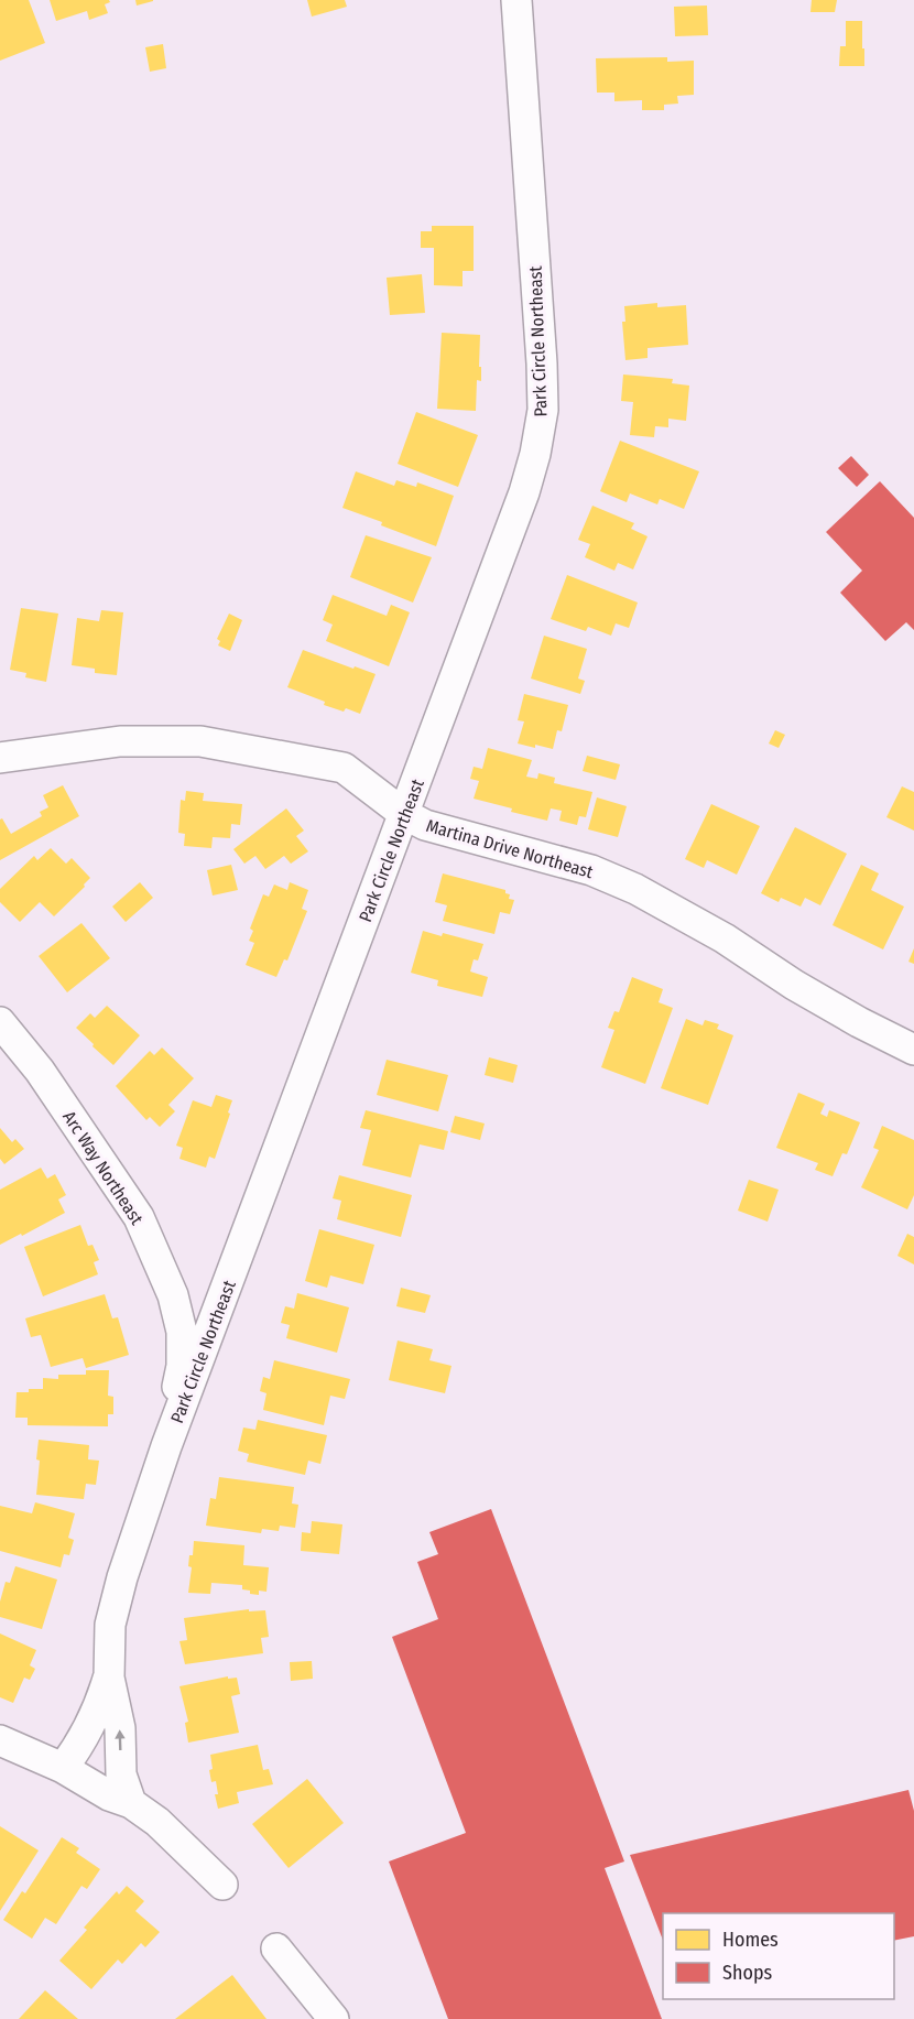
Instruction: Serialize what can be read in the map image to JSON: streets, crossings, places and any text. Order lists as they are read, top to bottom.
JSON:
{
  "streets": {
    "street": ["Park Circle Northeast", "Martina Drive Northeast", "Arc Way Northeast"]
  },
  "crossings": [
    ["Park Circle Northeast", "Martina Drive Northeast"],
    ["Park Circle Northeast", "Arc Way Northeast"]
  ],
  "legend": ["Homes", "Shops"]
}
